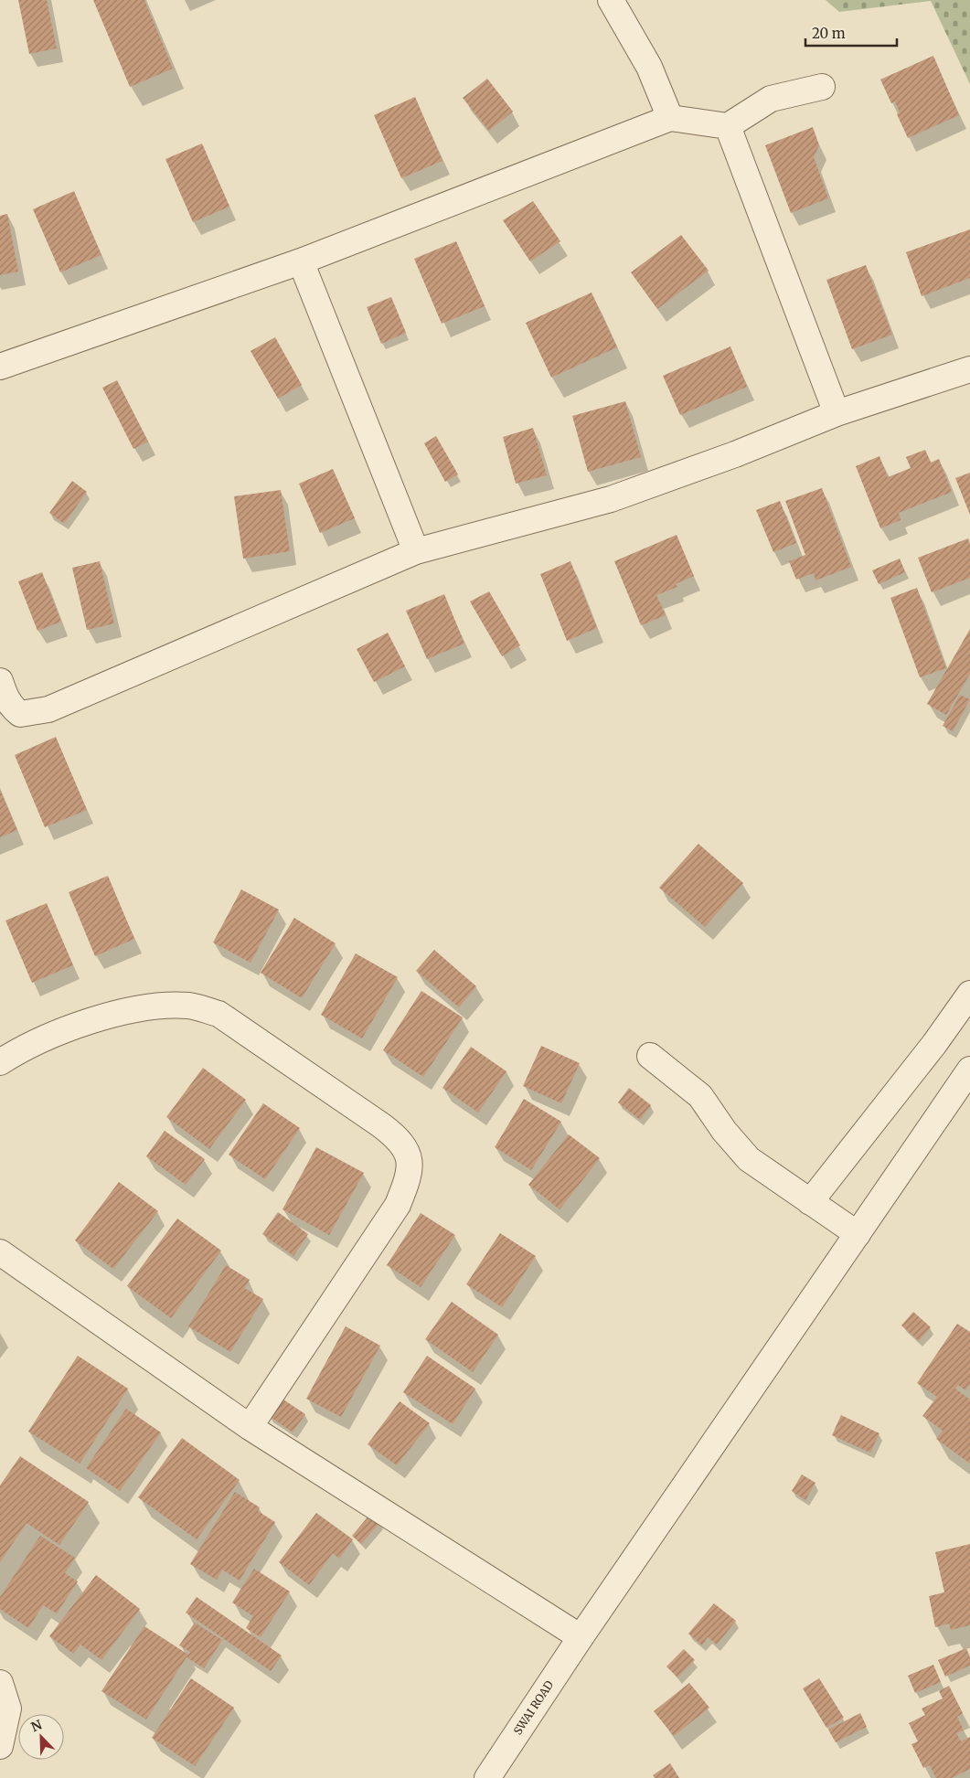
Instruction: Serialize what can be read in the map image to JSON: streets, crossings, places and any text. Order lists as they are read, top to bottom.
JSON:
{
  "streets": {
    "street": ["SWAI ROAD"]
  },
  "scale_bar": "20 m",
  "north": "top left"
}
